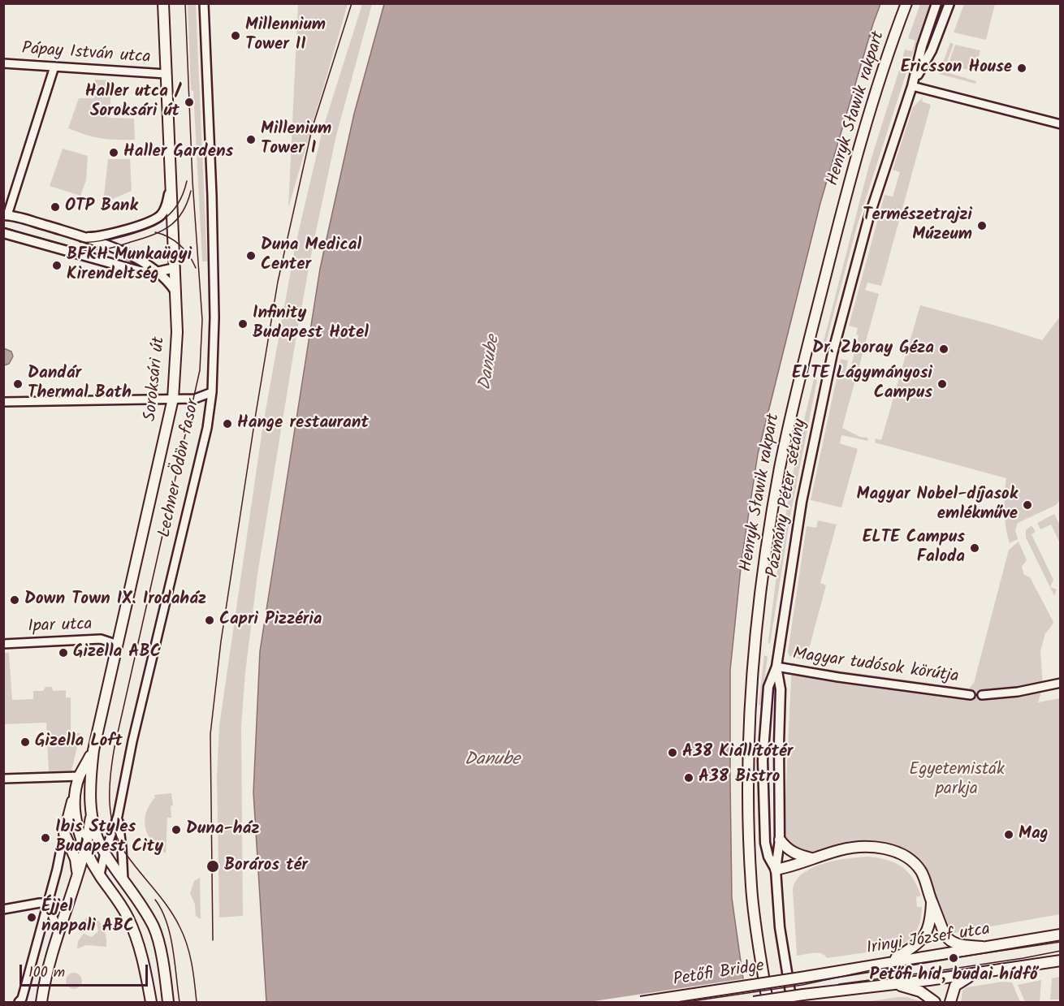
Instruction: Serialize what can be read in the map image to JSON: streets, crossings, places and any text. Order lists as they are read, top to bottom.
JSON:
{
  "streets": {
    "main road": [
      "Henryk Sławik rakpart",
      "Soroksári út",
      "Irinyi József utca",
      "Petőfi Bridge"
    ],
    "street": [
      "Pápay István utca",
      "Lechner Ödön fasor",
      "Pázmány Péter sétány",
      "Ipar utca",
      "Magyar tudósok körútja"
    ]
  },
  "crossings": [
    ["Pápay István utca", "Soroksári út"],
    ["Soroksári út", "Ipar utca"],
    ["Pázmány Péter sétány", "Magyar tudósok körútja"],
    ["Irinyi József utca", "Petőfi Bridge"]
  ],
  "water": ["Danube"],
  "parks": ["Egyetemisták parkja"],
  "places": [
    "Millennium Tower II",
    "Ericsson House",
    "Haller utca / Soroksári út",
    "Millenium Tower I",
    "Haller Gardens",
    "OTP Bank",
    "Természetrajzi Múzeum",
    "Duna Medical Center",
    "BFKH Munkaügyi Kirendeltség",
    "Infinity Budapest Hotel",
    "Dr. Zboray Géza",
    "Dandár Thermal Bath",
    "ELTE Lágymányosi Campus",
    "Hange restaurant",
    "Magyar Nobel-díjasok emlékműve",
    "ELTE Campus Faloda",
    "Down Town IX. Irodaház",
    "Capri Pizzéria",
    "Gizella ABC",
    "Gizella Loft",
    "A38 Kiállítótér",
    "A38 Bistro",
    "Duna-ház",
    "Mag",
    "Ibis Styles Budapest City",
    "Boráros tér",
    "Éjjel nappali ABC",
    "Petőfi híd, budai hídfő"
  ],
  "scale_bar": "100 m"
}
